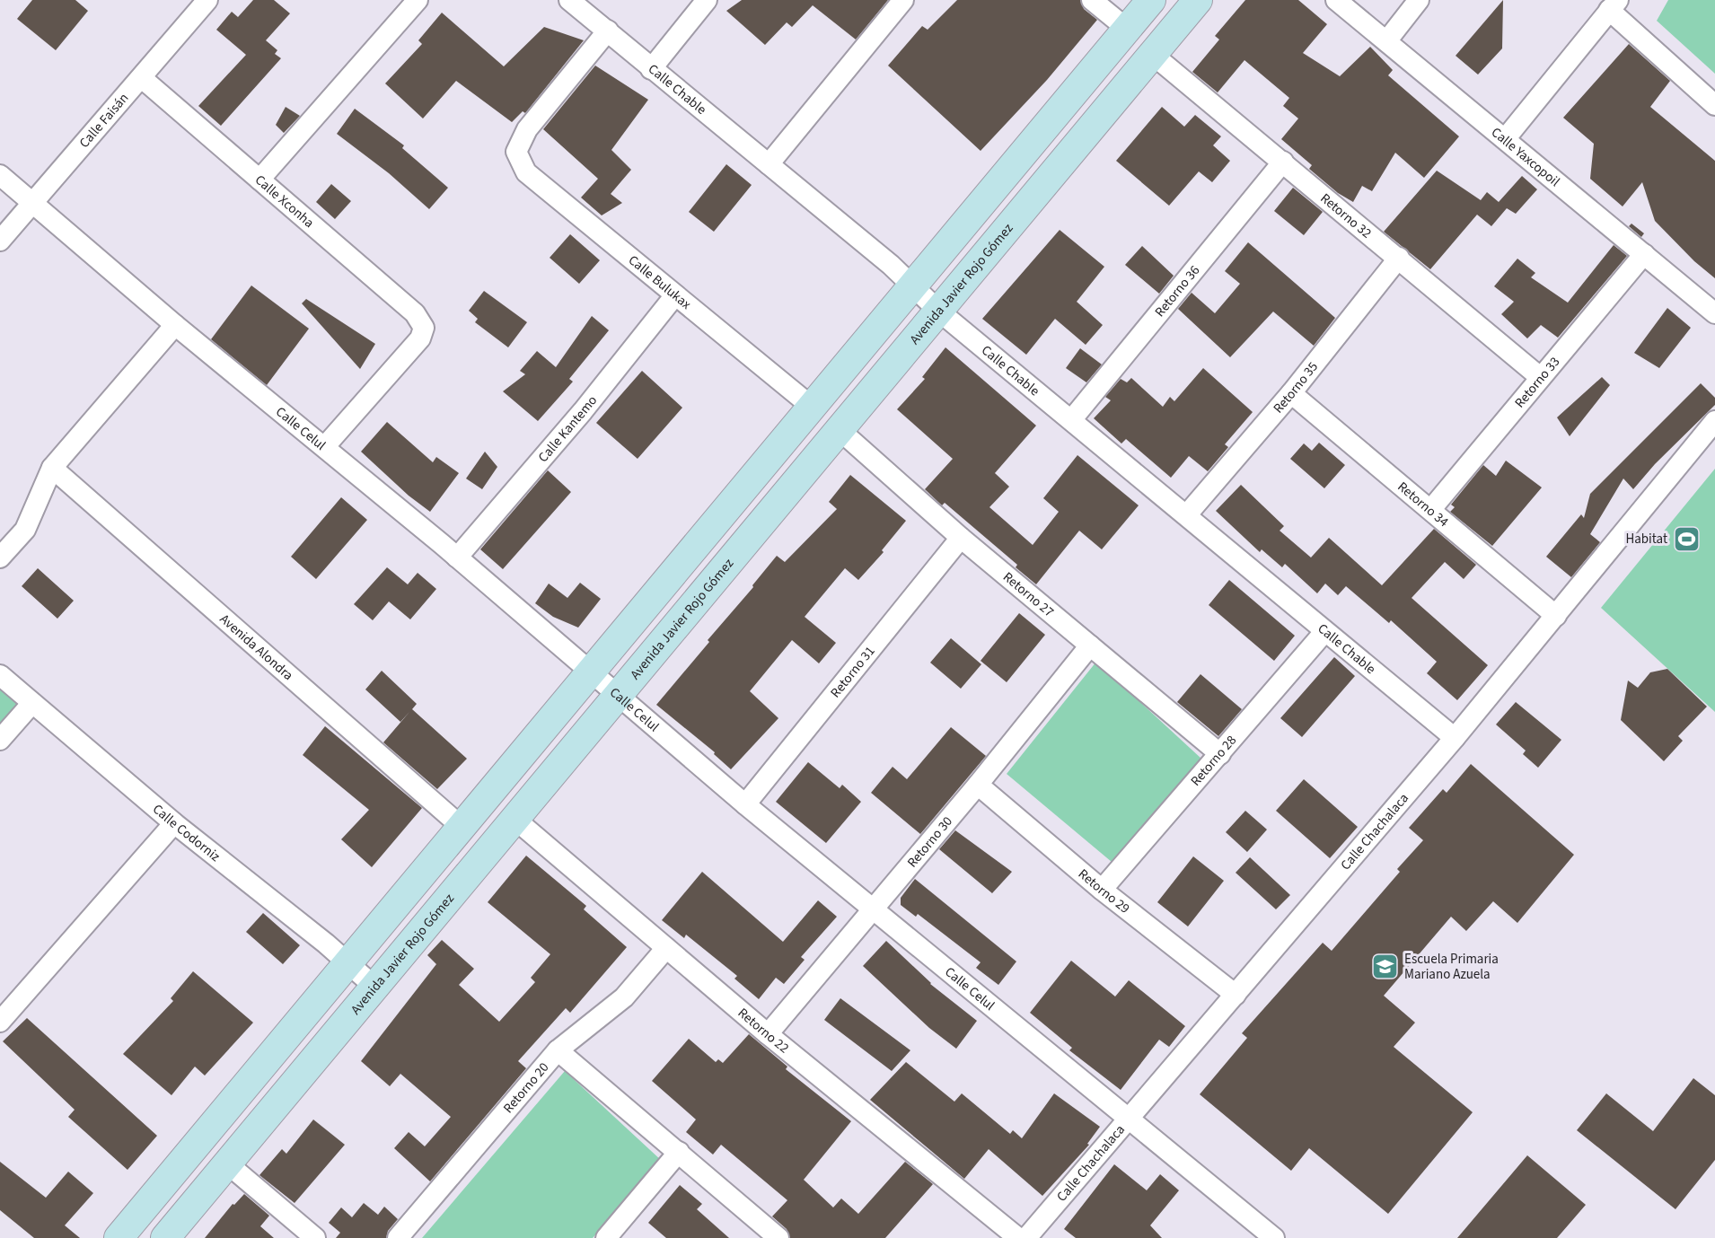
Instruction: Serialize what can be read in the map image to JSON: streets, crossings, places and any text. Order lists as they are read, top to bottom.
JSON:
{
  "streets": {
    "main road": ["Avenida Javier Rojo Gómez"],
    "street": [
      "Calle Chable",
      "Calle Faisán",
      "Calle Yaxcopoil",
      "Calle Xconha",
      "Retorno 32",
      "Calle Bulukax",
      "Retorno 36",
      "Retorno 33",
      "Retorno 35",
      "Calle Celul",
      "Calle Kantemo",
      "Retorno 34",
      "Retorno 27",
      "Avenida Alondra",
      "Retorno 31",
      "Retorno 28",
      "Calle Codorniz",
      "Calle Chachalaca",
      "Retorno 30",
      "Retorno 29",
      "Retorno 22",
      "Retorno 20"
    ]
  },
  "crossings": [
    ["Calle Chable", "Calle Bulukax"],
    ["Calle Chable", "Avenida Javier Rojo Gómez"],
    ["Calle Chable", "Retorno 36"],
    ["Calle Chable", "Retorno 35"],
    ["Calle Chable", "Retorno 28"],
    ["Calle Chable", "Calle Chachalaca"],
    ["Calle Faisán", "Calle Xconha"],
    ["Calle Faisán", "Calle Celul"],
    ["Calle Yaxcopoil", "Retorno 33"],
    ["Calle Xconha", "Calle Celul"],
    ["Retorno 32", "Avenida Javier Rojo Gómez"],
    ["Retorno 32", "Retorno 36"],
    ["Retorno 32", "Retorno 33"],
    ["Retorno 32", "Retorno 35"],
    ["Calle Bulukax", "Calle Kantemo"],
    ["Avenida Javier Rojo Gómez", "Calle Celul"],
    ["Avenida Javier Rojo Gómez", "Retorno 27"],
    ["Avenida Javier Rojo Gómez", "Calle Codorniz"],
    ["Avenida Javier Rojo Gómez", "Retorno 22"],
    ["Retorno 33", "Retorno 34"],
    ["Retorno 35", "Retorno 34"],
    ["Calle Celul", "Calle Kantemo"],
    ["Calle Celul", "Retorno 31"],
    ["Calle Celul", "Calle Chachalaca"],
    ["Calle Celul", "Retorno 30"],
    ["Retorno 34", "Calle Chachalaca"],
    ["Retorno 27", "Retorno 31"],
    ["Retorno 27", "Retorno 28"],
    ["Retorno 27", "Retorno 30"],
    ["Retorno 28", "Retorno 29"],
    ["Calle Chachalaca", "Retorno 29"],
    ["Retorno 30", "Retorno 29"],
    ["Retorno 30", "Retorno 22"],
    ["Retorno 22", "Retorno 20"]
  ],
  "places": {
    "sports": ["Habitat"],
    "school or university": ["Escuela Primaria Mariano Azuela"]
  }
}
